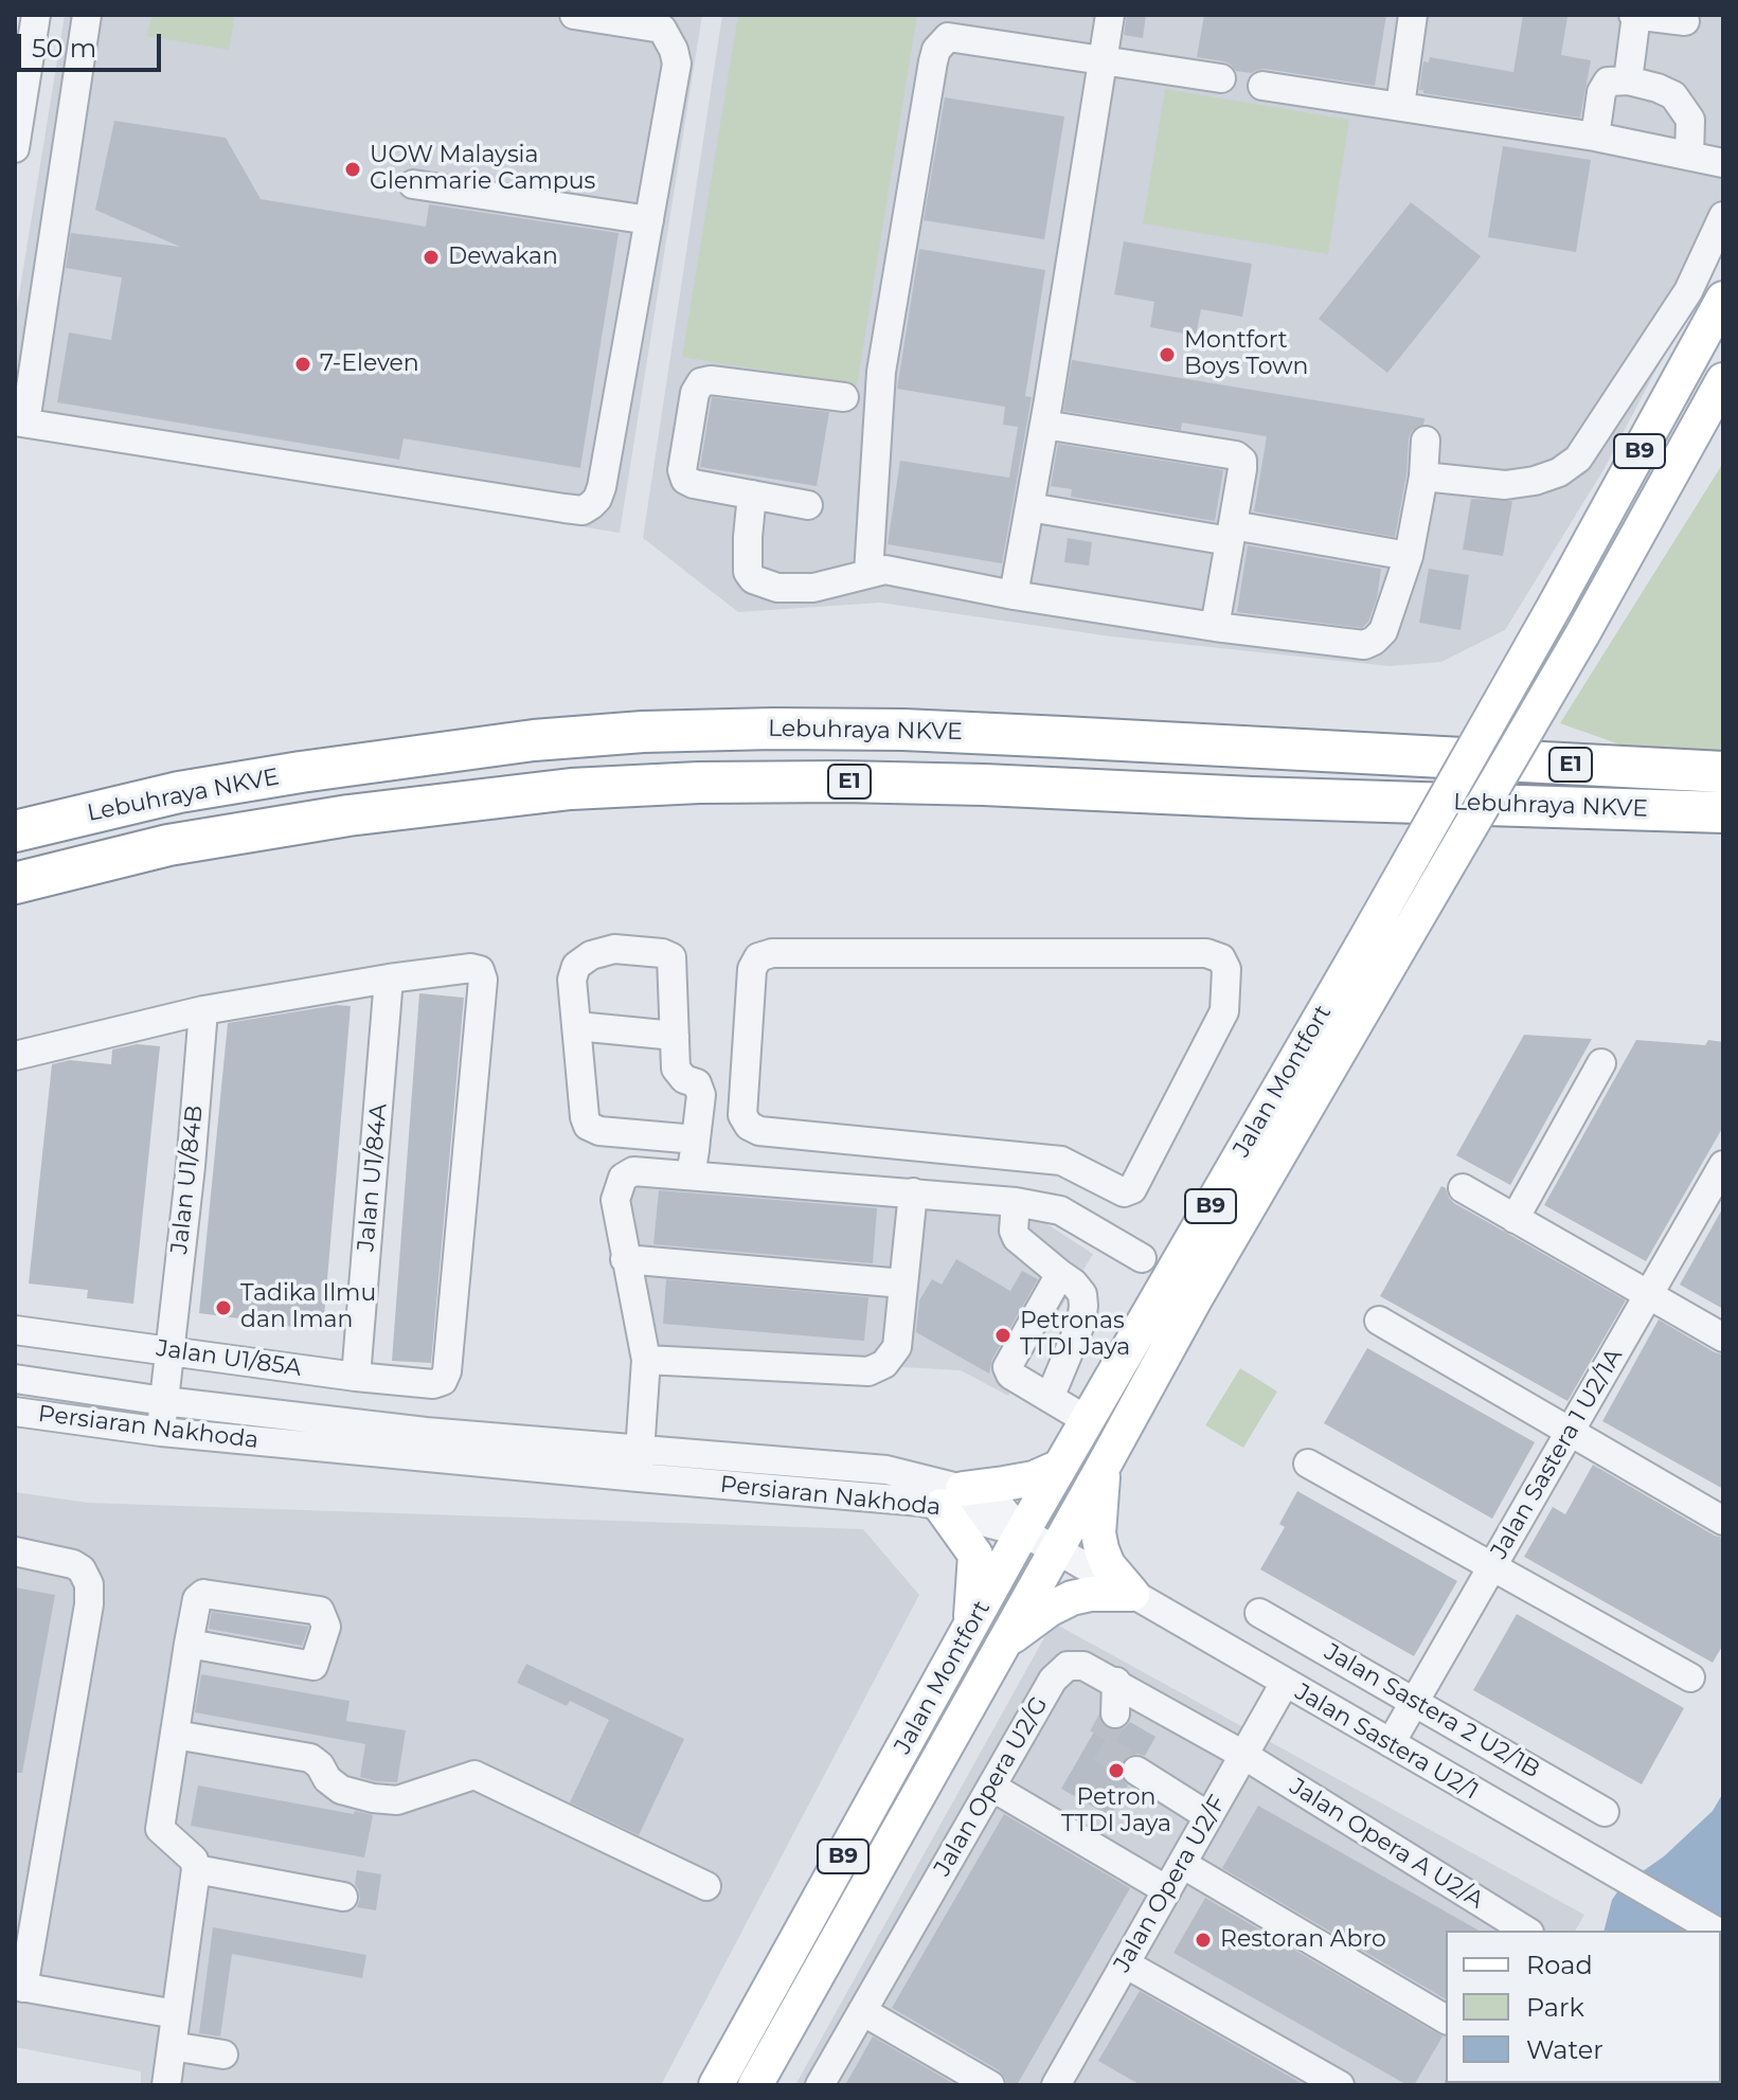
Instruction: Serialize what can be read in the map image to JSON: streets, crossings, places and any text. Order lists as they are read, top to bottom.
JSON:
{
  "streets": {
    "highway": ["Lebuhraya NKVE", "E1"],
    "main road": ["B9", "Jalan Montfort"],
    "street": [
      "Jalan U1/84A",
      "Jalan U1/84B",
      "Jalan U1/85A",
      "Persiaran Nakhoda",
      "Jalan Sastera 1 U2/1A",
      "Jalan Sastera 2 U2/1B",
      "Jalan Sastera U2/1",
      "Jalan Opera U2/G",
      "Jalan Opera A U2/A",
      "Jalan Opera U2/F"
    ]
  },
  "crossings": [
    ["Jalan Montfort", "Persiaran Nakhoda"],
    ["Jalan Montfort", "Jalan Sastera U2/1"],
    ["Jalan U1/84A", "Jalan U1/85A"],
    ["Jalan U1/84B", "Jalan U1/85A"],
    ["Jalan U1/84B", "Persiaran Nakhoda"],
    ["Persiaran Nakhoda", "Jalan Sastera U2/1"],
    ["Jalan Sastera 1 U2/1A", "Jalan Sastera 2 U2/1B"],
    ["Jalan Sastera 1 U2/1A", "Jalan Sastera U2/1"],
    ["Jalan Sastera U2/1", "Jalan Opera U2/F"],
    ["Jalan Opera U2/G", "Jalan Opera A U2/A"],
    ["Jalan Opera U2/G", "Jalan Opera U2/F"],
    ["Jalan Opera A U2/A", "Jalan Opera U2/F"]
  ],
  "places": [
    "UOW Malaysia Glenmarie Campus",
    "Dewakan",
    "Montfort Boys Town",
    "7-Eleven",
    "Tadika Ilmu dan Iman",
    "Petronas TTDI Jaya",
    "Petron TTDI Jaya",
    "Restoran Abro"
  ],
  "legend": ["Road", "Park", "Water"],
  "scale_bar": "50 m"
}
